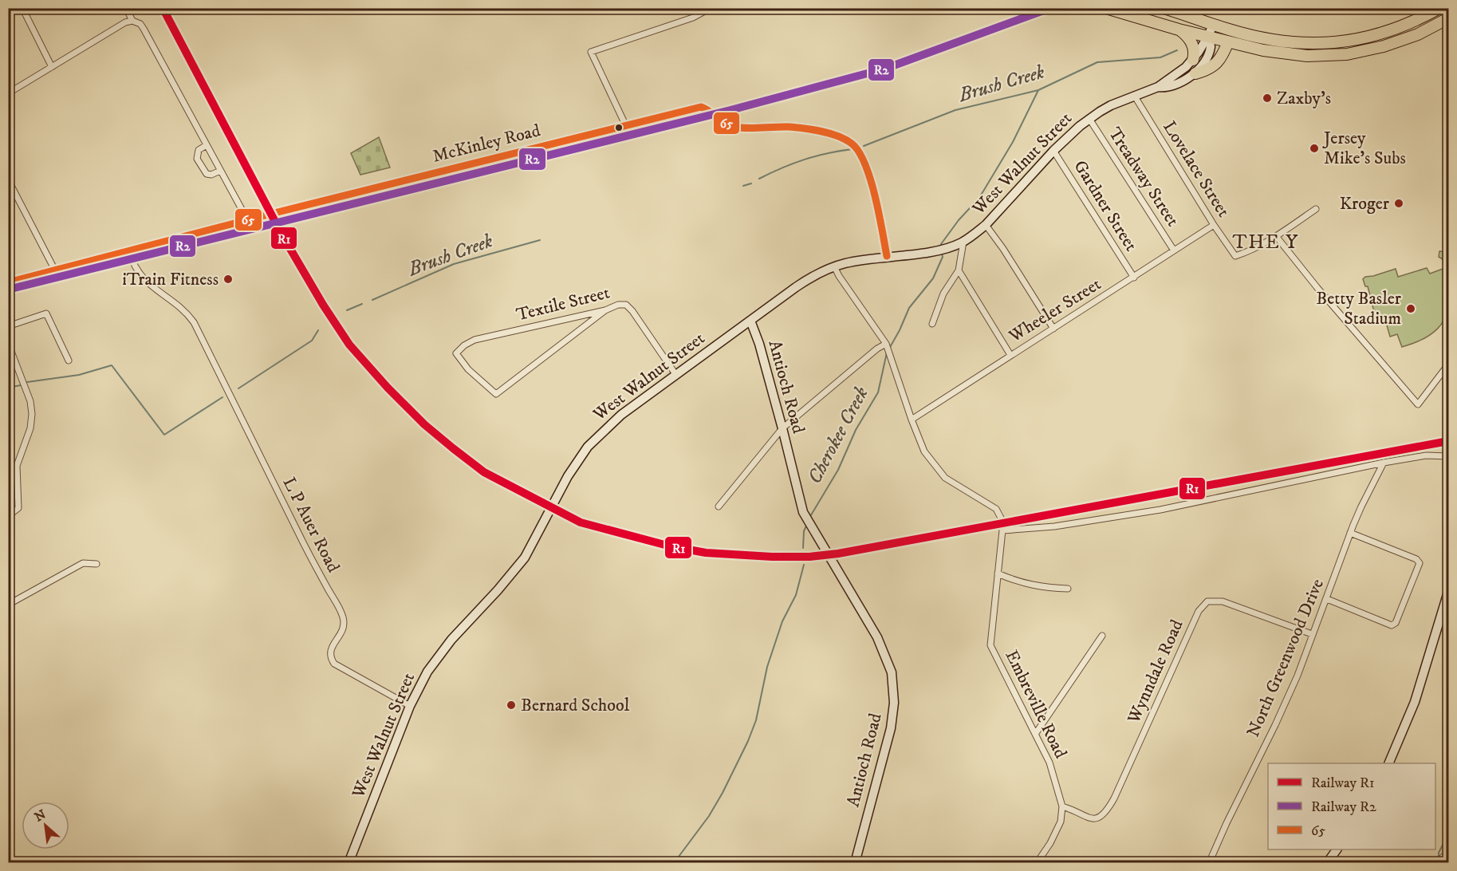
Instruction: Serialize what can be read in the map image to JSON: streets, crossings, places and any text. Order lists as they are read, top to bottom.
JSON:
{
  "streets": {
    "street": [
      "McKinley Road",
      "West Walnut Street",
      "Lovelace Street",
      "Treadway Street",
      "Gardner Street",
      "Textile Street",
      "Wheeler Street",
      "Antioch Road",
      "L P Auer Road",
      "North Greenwood Drive",
      "Wynndale Road",
      "Embreville Road"
    ]
  },
  "crossings": [
    ["McKinley Road", "West Walnut Street"],
    ["McKinley Road", "L P Auer Road"],
    ["West Walnut Street", "Lovelace Street"],
    ["West Walnut Street", "Treadway Street"],
    ["West Walnut Street", "Gardner Street"],
    ["West Walnut Street", "Textile Street"],
    ["West Walnut Street", "Antioch Road"],
    ["West Walnut Street", "L P Auer Road"],
    ["West Walnut Street", "Embreville Road"],
    ["Lovelace Street", "Wheeler Street"],
    ["Treadway Street", "Wheeler Street"],
    ["Gardner Street", "Wheeler Street"],
    ["Wheeler Street", "Embreville Road"],
    ["North Greenwood Drive", "Wynndale Road"],
    ["Wynndale Road", "Embreville Road"]
  ],
  "districts": ["THE Y"],
  "water": ["Brush Creek", "Cherokee Creek"],
  "places": [
    "Zaxby's",
    "Jersey Mike's Subs",
    "Kroger",
    "iTrain Fitness",
    "Betty Basler Stadium",
    "Bernard School"
  ],
  "lines": ["rail line R1", "rail line R2", "transit line 65"],
  "legend": ["Railway R1", "Railway R2", "65"],
  "north": "top left"
}
